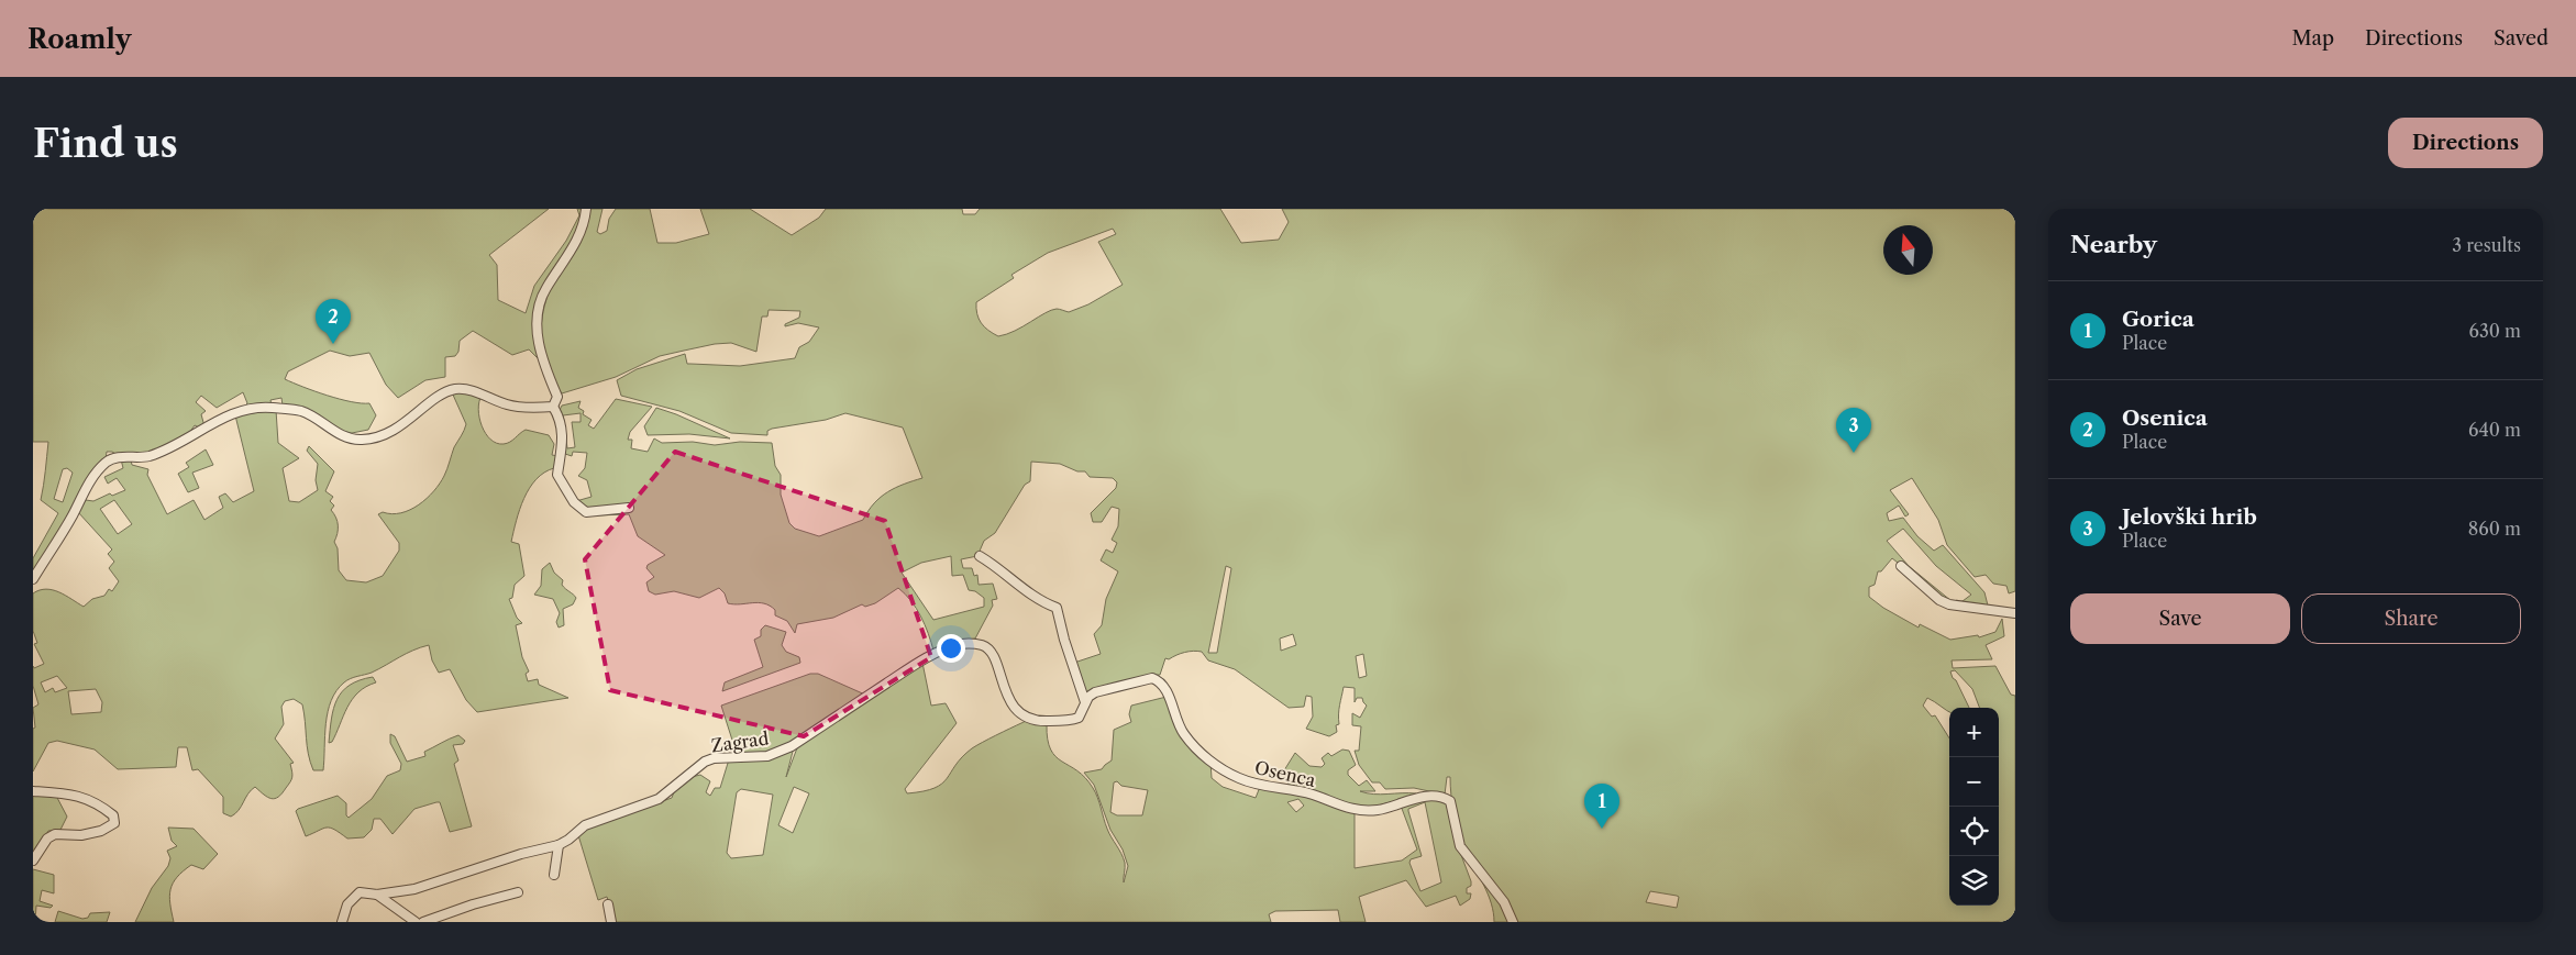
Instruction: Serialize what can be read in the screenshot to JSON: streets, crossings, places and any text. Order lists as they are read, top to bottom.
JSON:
{
  "streets": {
    "street": ["Zagrad", "Osenca"]
  },
  "crossings": [
    ["Zagrad", "Osenca"]
  ],
  "north": "top",
  "page": {
    "header": "Roamly",
    "nav": ["Map", "Directions", "Saved"],
    "buttons": [
      "Directions",
      ["Save", "Share"]
    ],
    "title": "Find us",
    "heading": ["Nearby", "3 results"],
    "list": [
      {
        "mark": "1",
        "name": "Gorica",
        "note": "Place",
        "value": "630 m"
      },
      {
        "mark": "2",
        "name": "Osenica",
        "note": "Place",
        "value": "640 m"
      },
      {
        "mark": "3",
        "name": "Jelovški hrib",
        "note": "Place",
        "value": "860 m"
      }
    ],
    "pins": ["2", "3", "1"],
    "map_buttons": ["+", "−"]
  }
}
